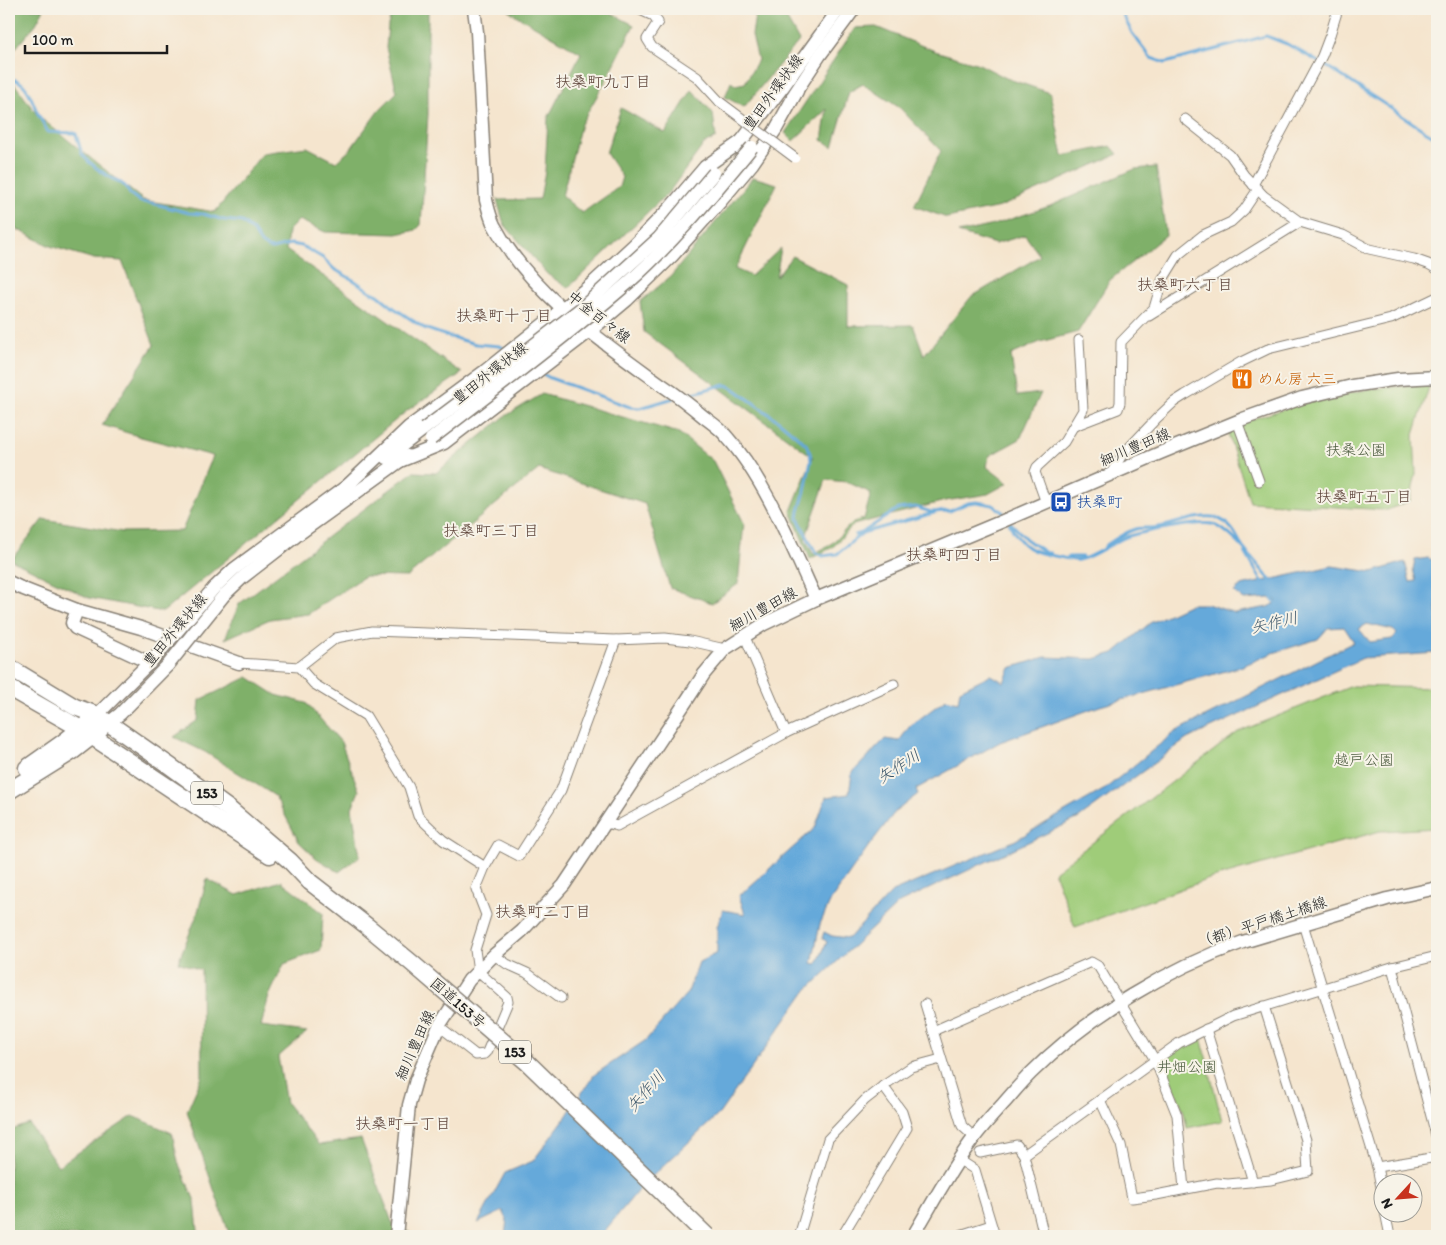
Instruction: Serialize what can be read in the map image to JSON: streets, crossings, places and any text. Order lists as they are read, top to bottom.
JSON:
{
  "streets": {
    "highway": ["153", "国道153号"],
    "street": [
      "豊田外環状線",
      "中金百々線",
      "細川豊田線",
      "（都）平戸橋土橋線"
    ]
  },
  "crossings": [
    ["豊田外環状線", "国道153号"],
    ["中金百々線", "細川豊田線"]
  ],
  "districts": [
    "扶桑町九丁目",
    "扶桑町六丁目",
    "扶桑町十丁目",
    "扶桑町五丁目",
    "扶桑町三丁目",
    "扶桑町四丁目",
    "扶桑町二丁目",
    "扶桑町一丁目"
  ],
  "water": ["矢作川"],
  "parks": ["扶桑公園", "越戸公園", "井畑公園"],
  "places": {
    "restaurant": ["めん房 六三"],
    "bus stop": ["扶桑町"]
  },
  "scale_bar": "100 m",
  "north": "bottom left"
}
